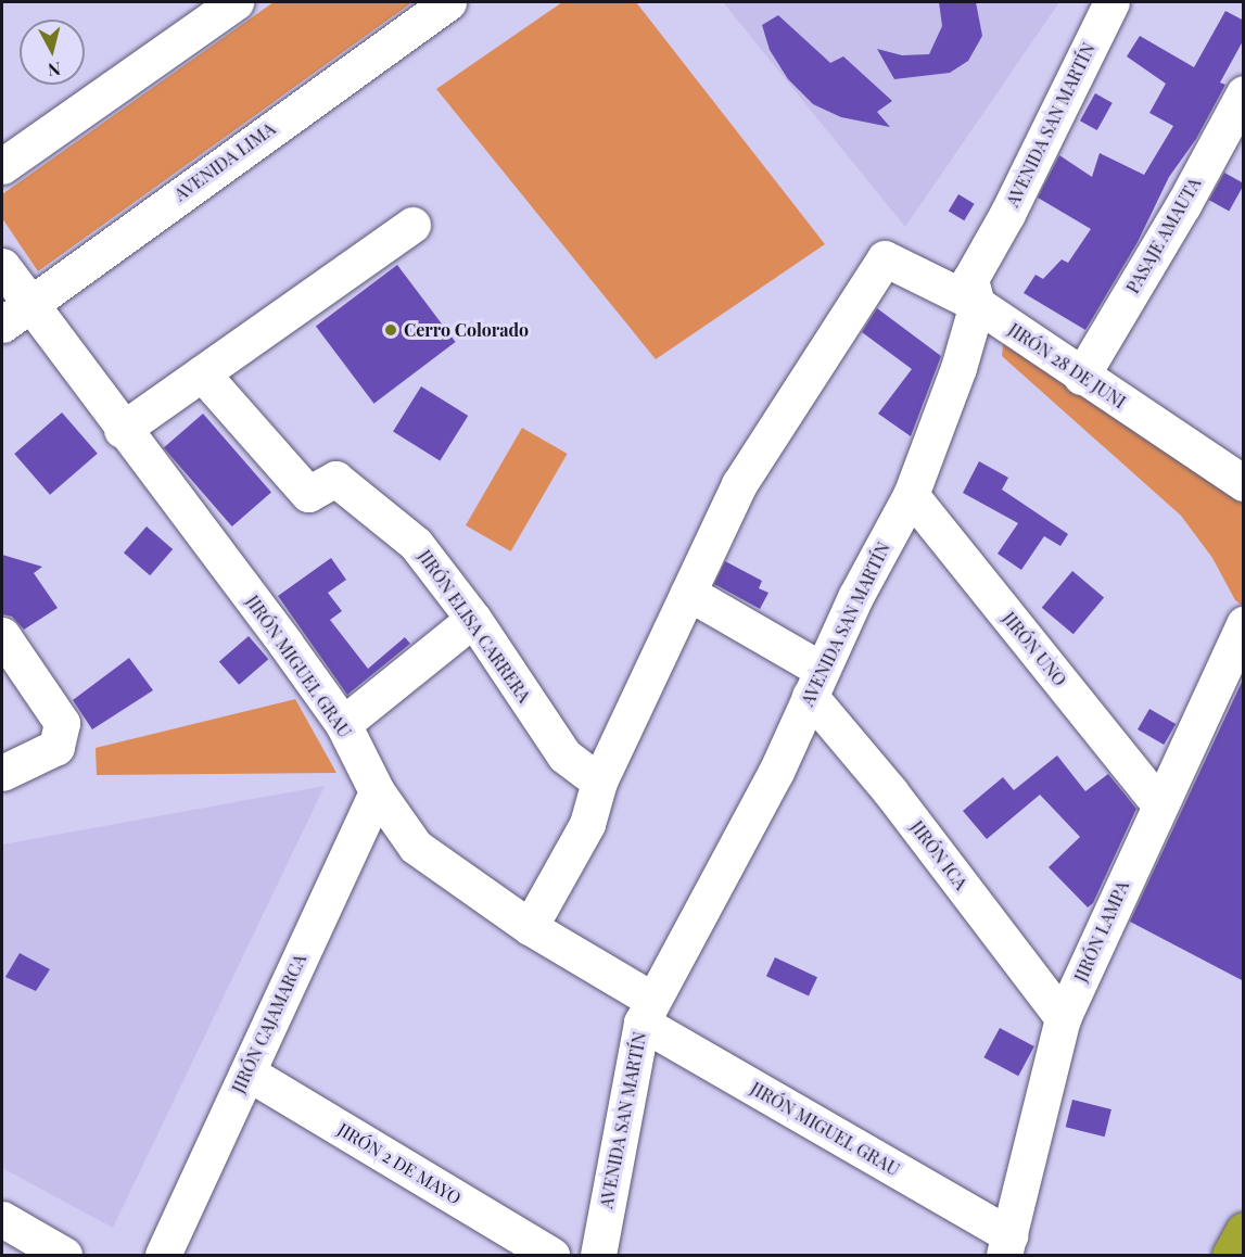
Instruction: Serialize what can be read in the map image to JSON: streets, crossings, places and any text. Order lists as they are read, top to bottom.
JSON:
{
  "streets": {
    "street": [
      "AVENIDA SAN MARTÍN",
      "AVENIDA LIMA",
      "PASAJE AMAUTA",
      "JIRÓN 28 DE JUNI",
      "JIRÓN ELISA CARRERA",
      "JIRÓN UNO",
      "JIRÓN MIGUEL GRAU",
      "JIRÓN ICA",
      "JIRÓN LAMPA",
      "JIRÓN CAJAMARCA",
      "JIRÓN 2 DE MAYO"
    ]
  },
  "crossings": [
    ["AVENIDA SAN MARTÍN", "JIRÓN 28 DE JUNI"],
    ["AVENIDA SAN MARTÍN", "JIRÓN UNO"],
    ["AVENIDA SAN MARTÍN", "JIRÓN MIGUEL GRAU"],
    ["AVENIDA SAN MARTÍN", "JIRÓN ICA"],
    ["AVENIDA LIMA", "JIRÓN MIGUEL GRAU"],
    ["PASAJE AMAUTA", "JIRÓN 28 DE JUNI"],
    ["JIRÓN 28 DE JUNI", "JIRÓN ICA"],
    ["JIRÓN UNO", "JIRÓN LAMPA"],
    ["JIRÓN MIGUEL GRAU", "JIRÓN LAMPA"],
    ["JIRÓN MIGUEL GRAU", "JIRÓN CAJAMARCA"],
    ["JIRÓN ICA", "JIRÓN LAMPA"],
    ["JIRÓN CAJAMARCA", "JIRÓN 2 DE MAYO"]
  ],
  "places": ["Cerro Colorado"],
  "north": "bottom"
}
